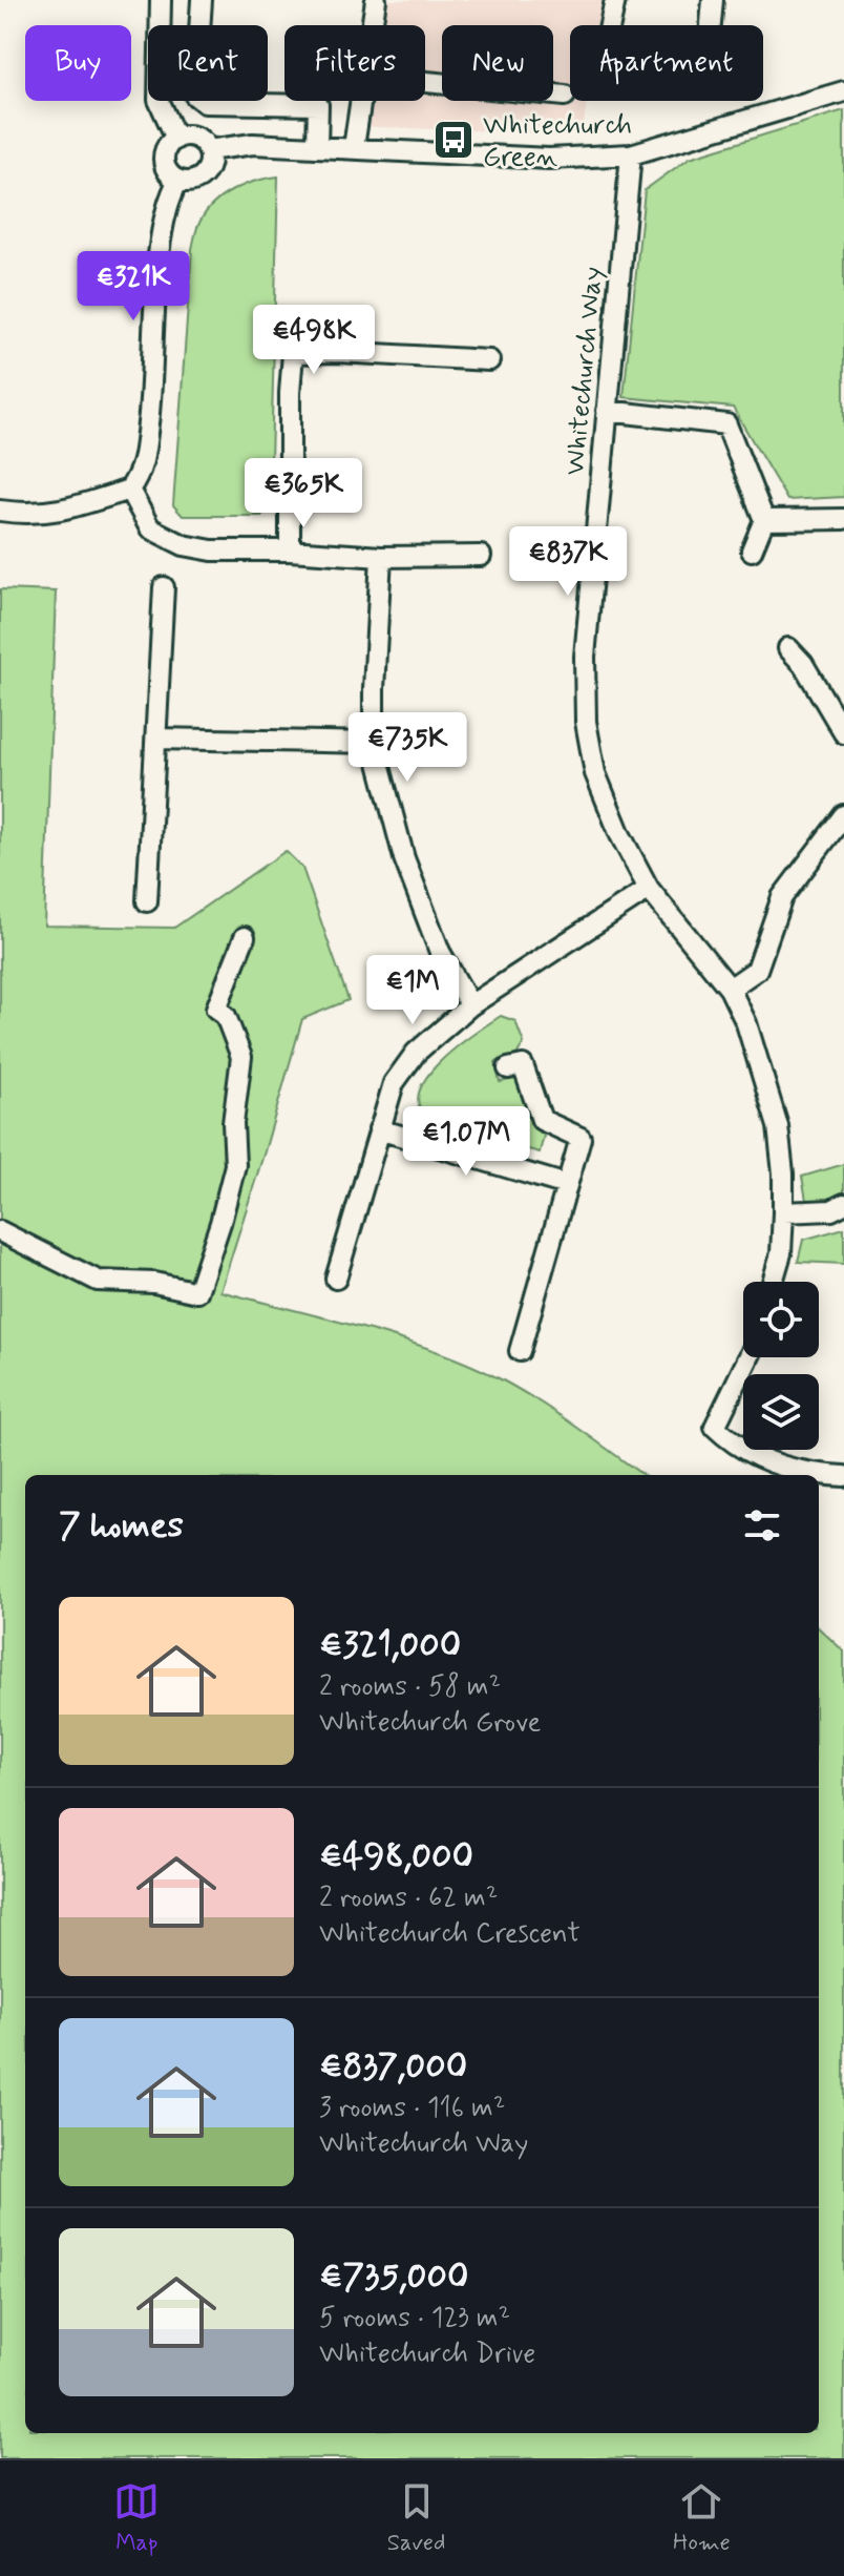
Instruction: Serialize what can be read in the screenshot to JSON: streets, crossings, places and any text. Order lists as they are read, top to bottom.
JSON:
{
  "streets": {
    "street": ["Whitechurch Way"]
  },
  "places": {
    "bus stop": ["Whitechurch Green"]
  },
  "page": {
    "chip": [
      "Buy",
      "Rent",
      "Filters",
      "New",
      "Apartment"
    ],
    "price": [
      "€321K",
      "€498K",
      "€365K",
      "€837K",
      "€735K",
      "€1M",
      "€1.07M"
    ],
    "heading": "7 homes",
    "list": [
      {
        "name": "€321,000",
        "note": "2 rooms · 58 m² · Whitechurch Grove"
      },
      {
        "name": "€498,000",
        "note": "2 rooms · 62 m² · Whitechurch Crescent"
      },
      {
        "name": "€837,000",
        "note": "3 rooms · 116 m² · Whitechurch Way"
      },
      {
        "name": "€735,000",
        "note": "5 rooms · 123 m² · Whitechurch Drive"
      }
    ],
    "tabs": ["Map", "Saved", "Home"]
  }
}
